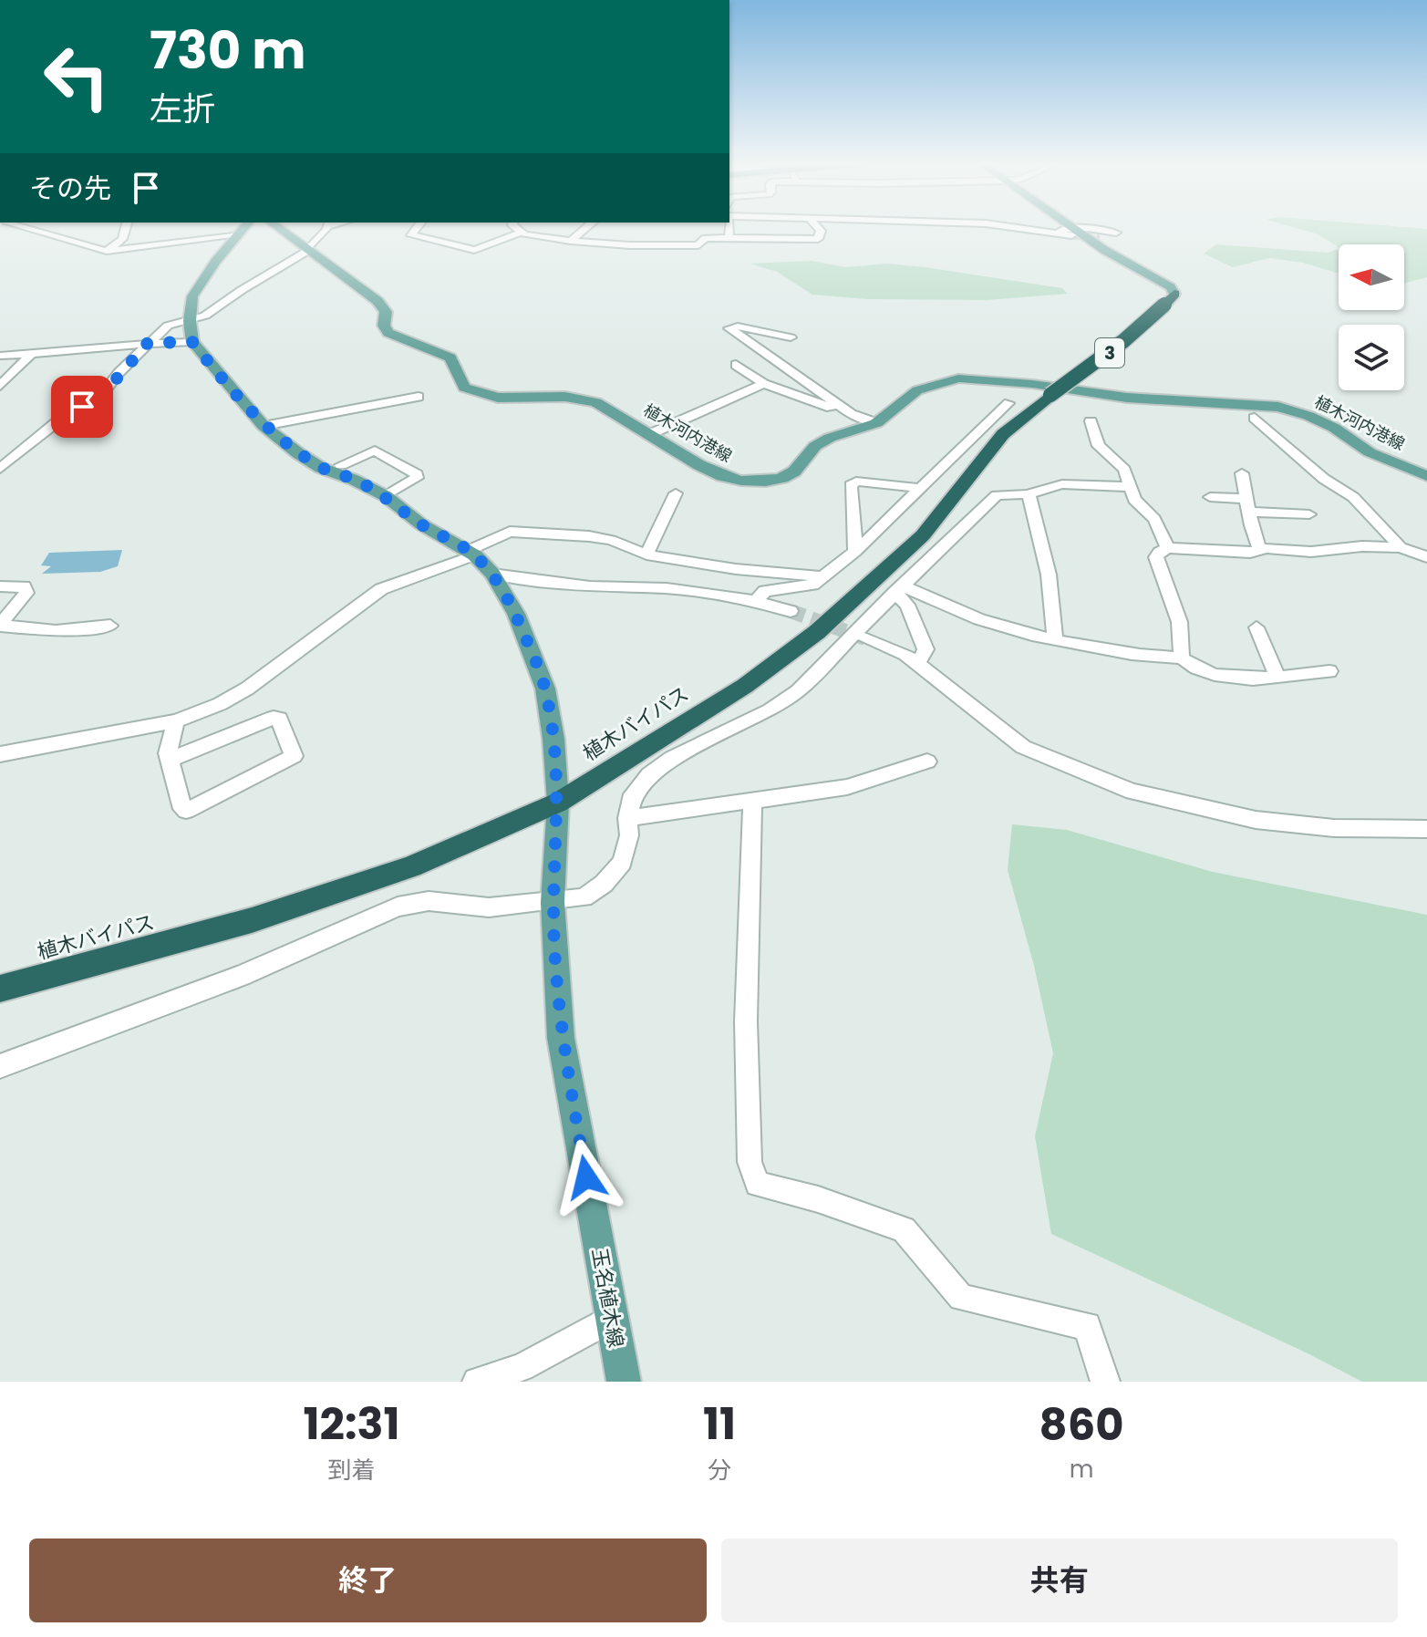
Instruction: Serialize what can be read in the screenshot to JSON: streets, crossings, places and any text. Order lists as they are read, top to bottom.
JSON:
{
  "streets": {
    "highway": ["3", "植木バイパス"],
    "main road": ["植木河内港線", "玉名植木線"]
  },
  "crossings": [
    ["植木バイパス", "玉名植木線"]
  ],
  "north": "left",
  "page": {
    "turn": ["730 m", "左折"],
    "then": "その先",
    "eta": [
      "12:31",
      "到着",
      "11",
      "分",
      "860",
      "m"
    ],
    "buttons": ["終了", "共有"]
  }
}
